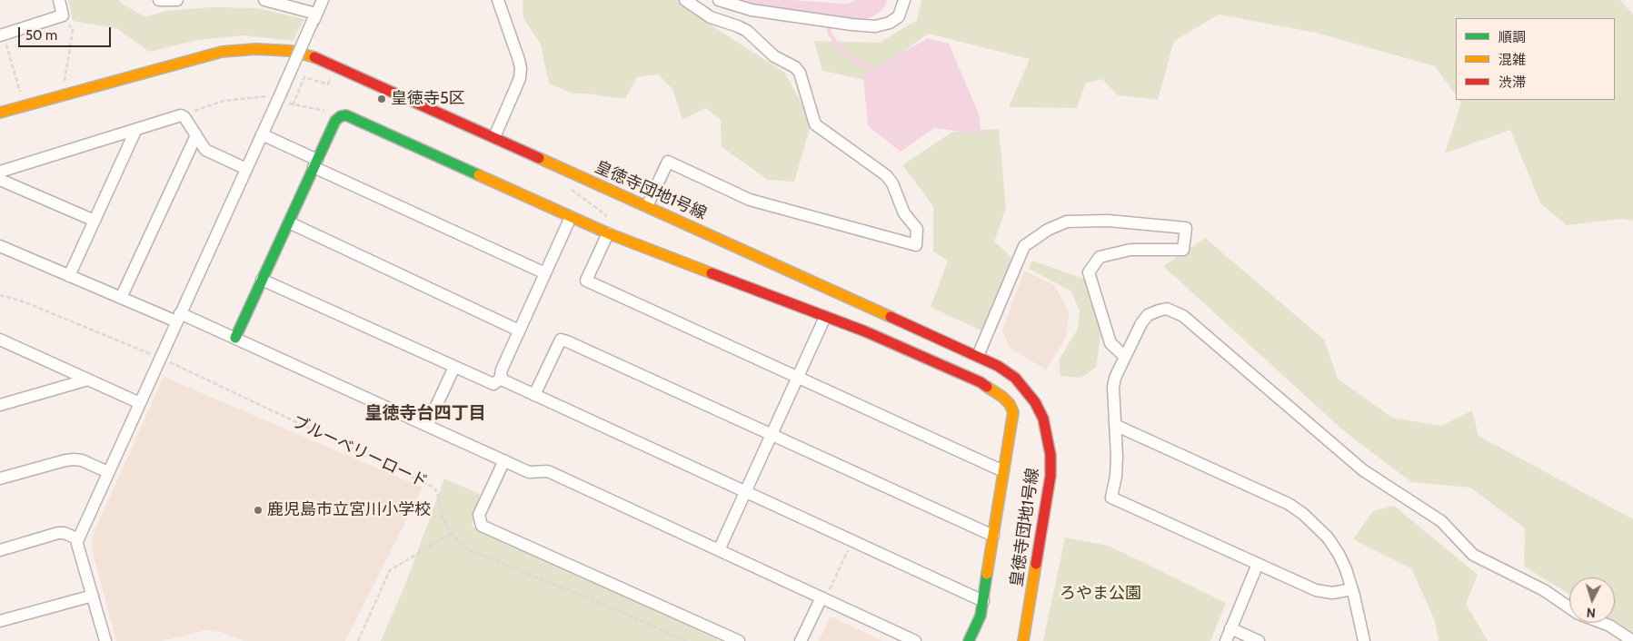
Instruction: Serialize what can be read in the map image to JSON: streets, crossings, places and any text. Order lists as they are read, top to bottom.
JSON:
{
  "streets": {
    "street": ["皇徳寺団地1号線"],
    "path": ["ブルーベリーロード"]
  },
  "districts": ["皇徳寺台四丁目"],
  "parks": ["ろやま公園"],
  "places": ["皇徳寺5区", "鹿児島市立宮川小学校"],
  "legend": ["順調", "混雑", "渋滞"],
  "scale_bar": "50 m",
  "north": "bottom"
}
